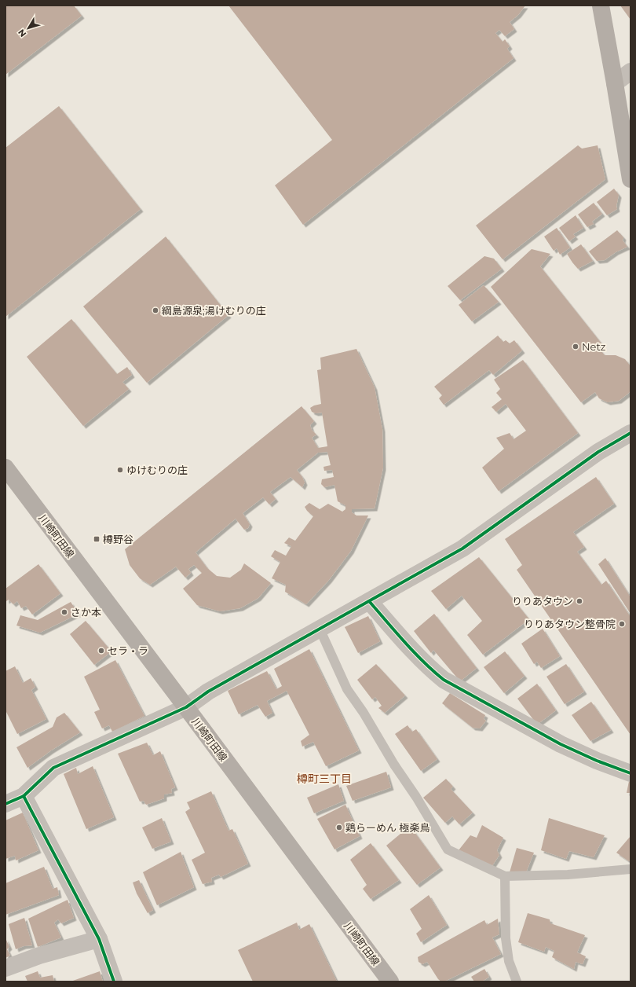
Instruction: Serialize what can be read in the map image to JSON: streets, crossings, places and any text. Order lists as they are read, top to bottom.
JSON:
{
  "streets": {
    "main road": ["川崎町田線"]
  },
  "districts": ["樽町三丁目"],
  "places": {
    "other": [
      "綱島源泉;湯けむりの庄",
      "Netz",
      "ゆけむりの庄",
      "りりあタウン",
      "さか本",
      "りりあタウン整骨院",
      "セラ・ラ",
      "鶏らーめん 極楽鳥"
    ],
    "transit": ["樽野谷"]
  },
  "north": "bottom left"
}
